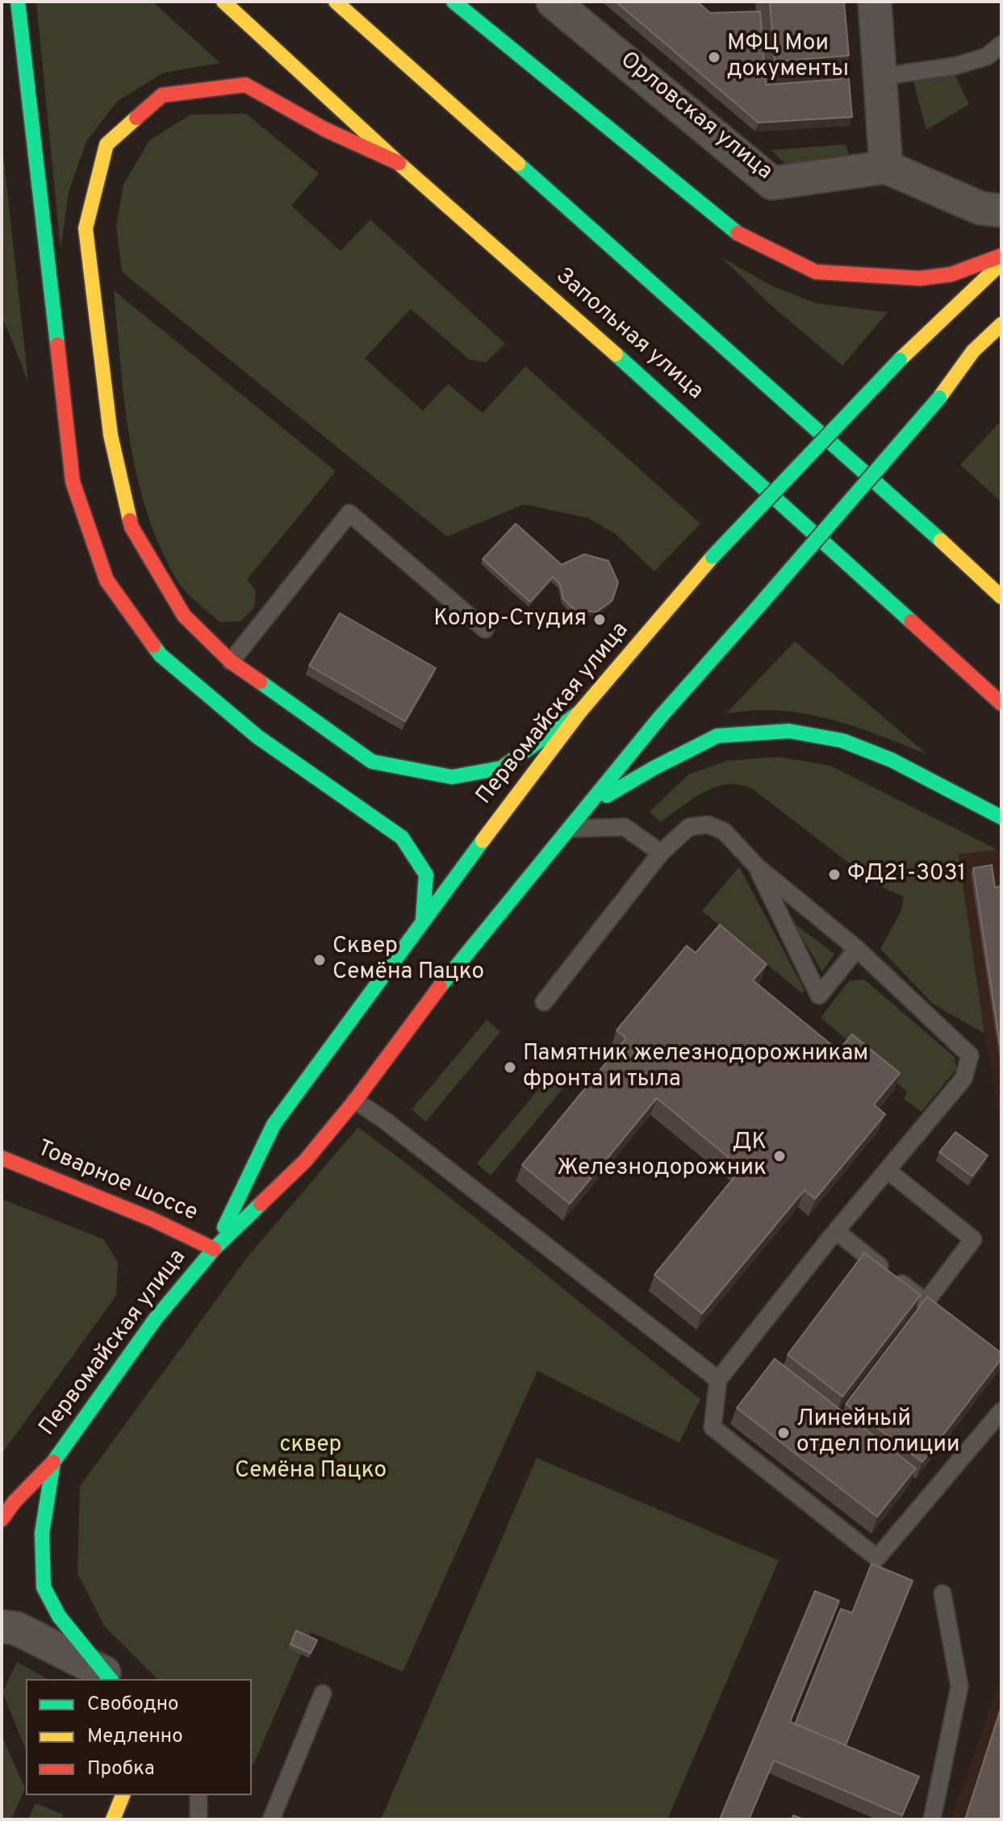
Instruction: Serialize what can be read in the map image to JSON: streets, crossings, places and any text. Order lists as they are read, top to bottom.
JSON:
{
  "streets": {
    "street": [
      "Орловская улица",
      "Запольная улица",
      "Первомайская улица",
      "Товарное шоссе"
    ]
  },
  "crossings": [
    ["Первомайская улица", "Товарное шоссе"]
  ],
  "parks": ["сквер Семёна Пацко"],
  "places": [
    "МФЦ Мои документы",
    "Колор-Студия",
    "ФД21-3031",
    "Сквер Семёна Пацко",
    "Памятник железнодорожникам фронта и тыла",
    "ДК Железнодорожник",
    "Линейный отдел полиции"
  ],
  "legend": ["Свободно", "Медленно", "Пробка"]
}
